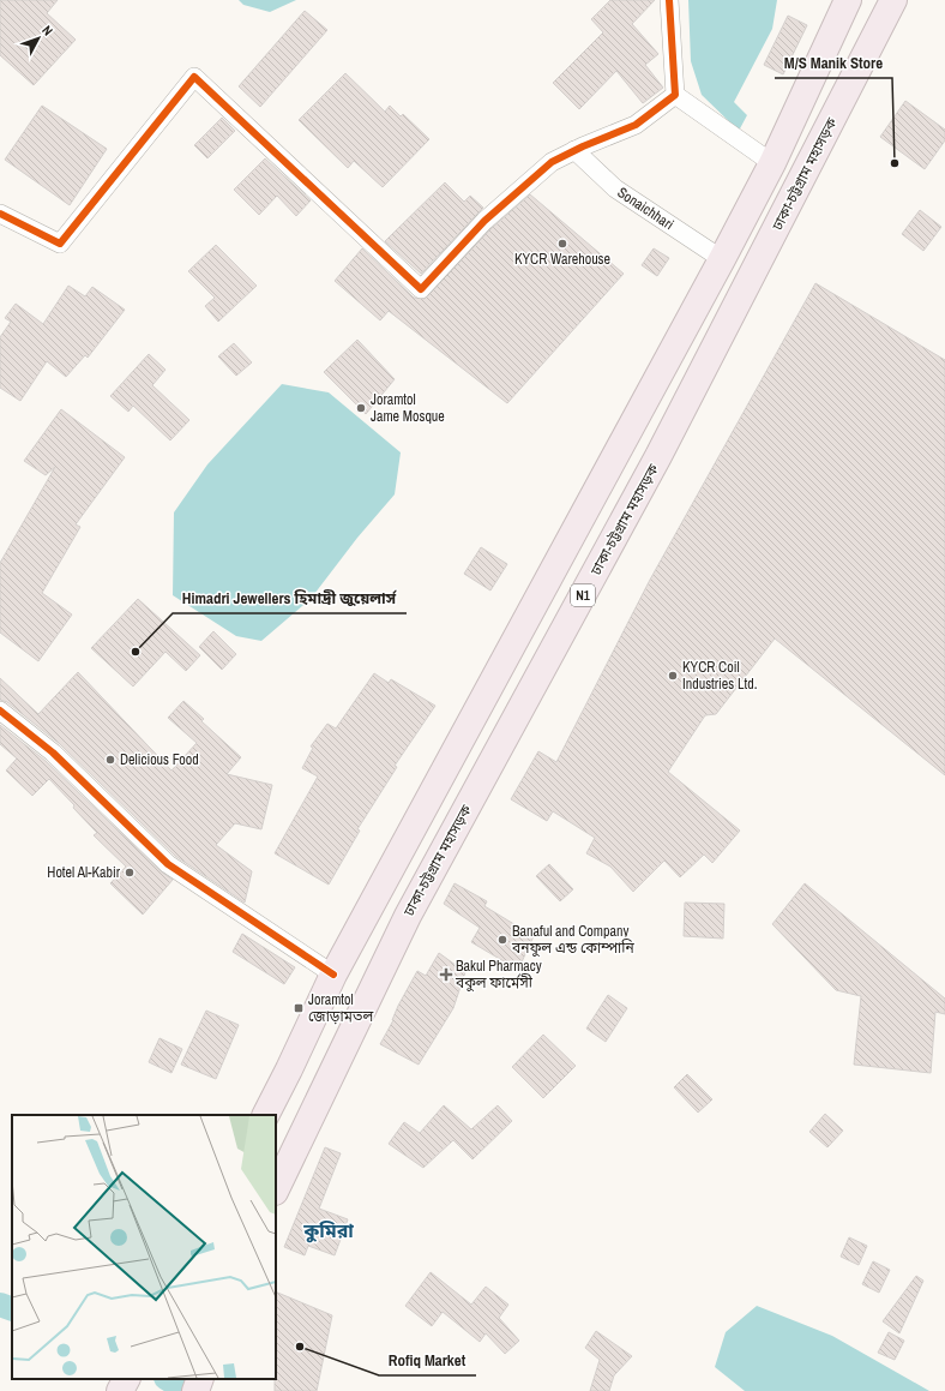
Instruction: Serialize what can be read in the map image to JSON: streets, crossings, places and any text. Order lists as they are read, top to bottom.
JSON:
{
  "streets": {
    "highway": ["ঢাকা-চট্টগ্রাম মহাসড়ক", "N1"],
    "street": ["Sonaichhari"]
  },
  "districts": ["কুমিরা"],
  "places": {
    "other": [
      "M/S Manik Store",
      "KYCR Warehouse",
      "Joramtol Jame Mosque",
      "Himadri Jewellers হিমাদ্রী জুয়েলার্স",
      "KYCR Coil Industries Ltd.",
      "Delicious Food",
      "Hotel Al-Kabir",
      "Banaful and Company বনফুল এন্ড কোম্পানি",
      "Rofiq Market"
    ],
    "health": ["Bakul Pharmacy বকুল ফার্মেসী"],
    "transit": ["Joramtol জোড়ামতল"]
  },
  "north": "top right"
}
